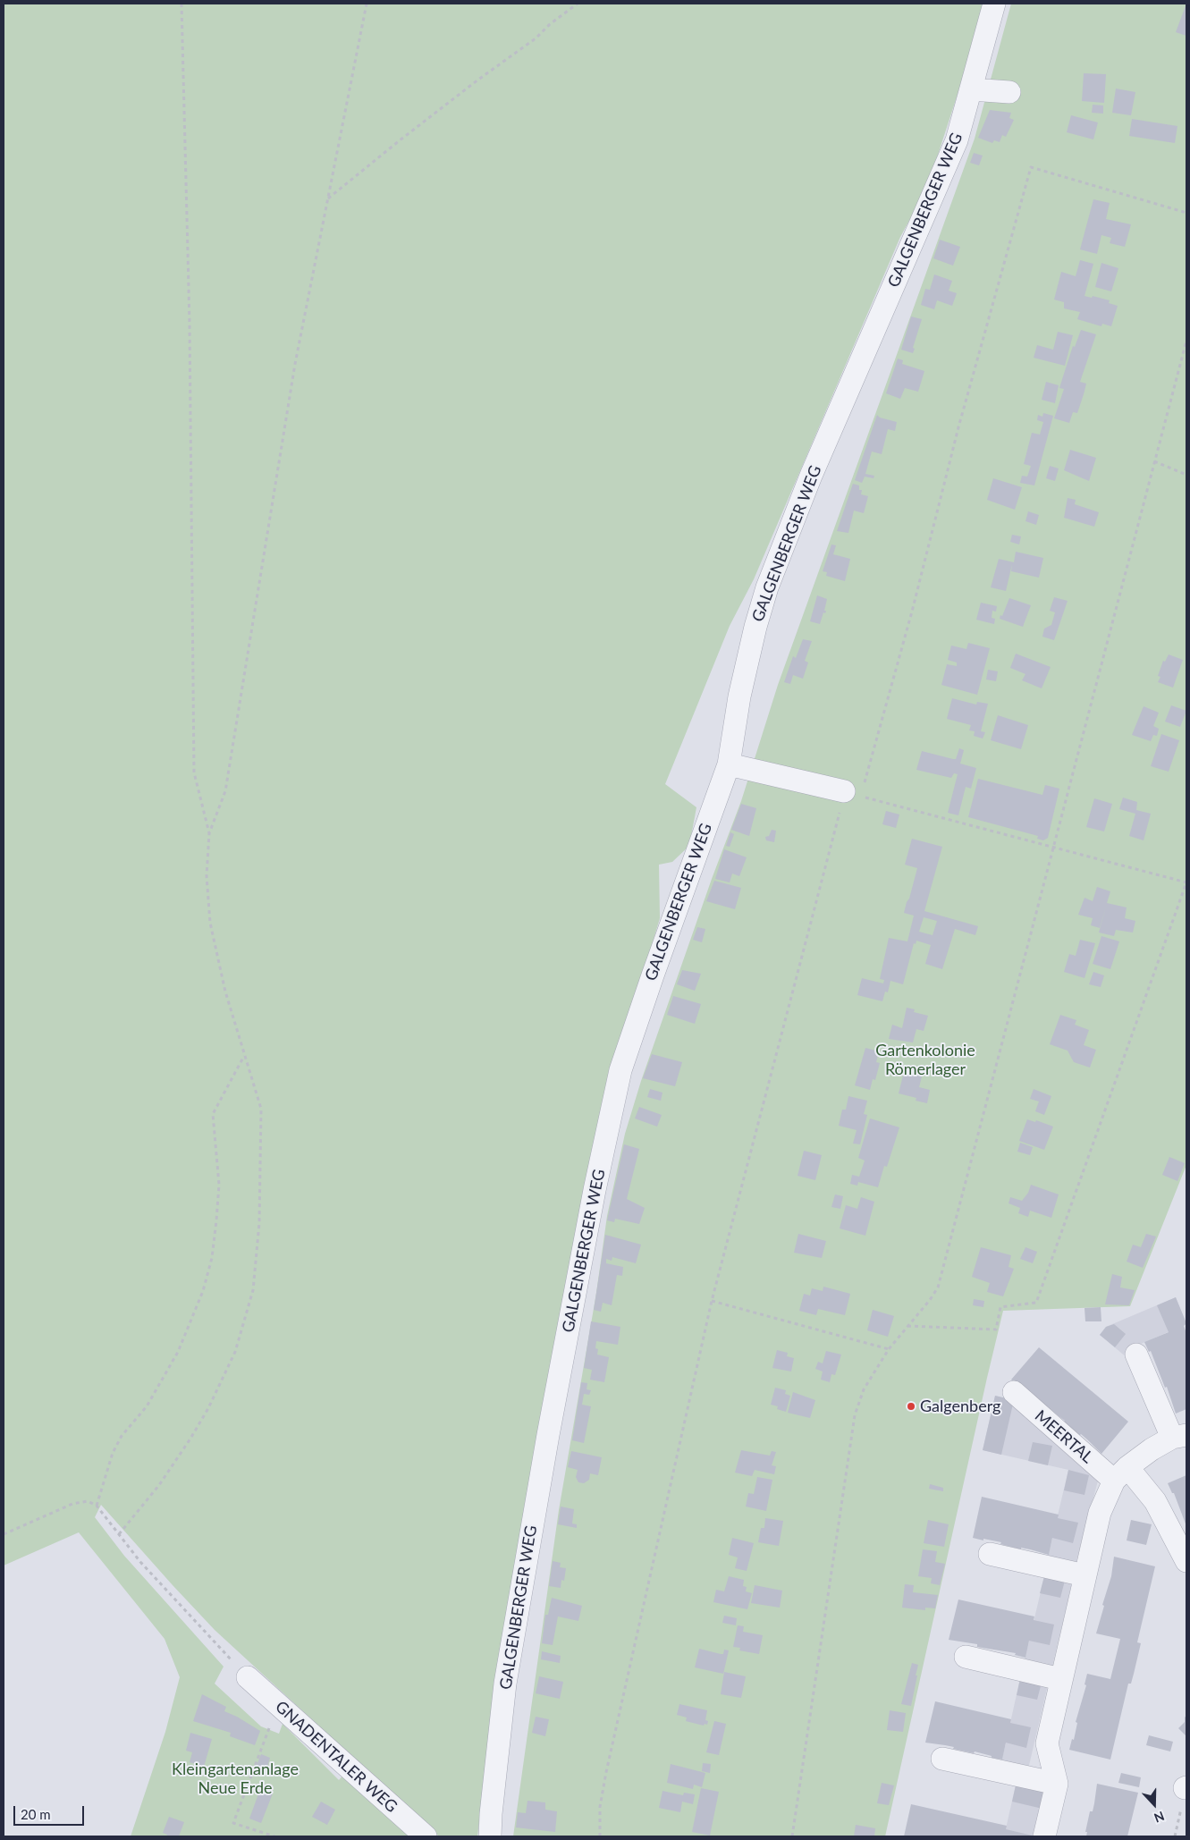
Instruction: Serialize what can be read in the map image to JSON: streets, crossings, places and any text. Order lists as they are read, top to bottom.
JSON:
{
  "streets": {
    "street": ["GALGENBERGER WEG", "MEERTAL", "GNADENTALER WEG"]
  },
  "parks": ["Gartenkolonie Römerlager", "Kleingartenanlage Neue Erde"],
  "places": ["Galgenberg"],
  "scale_bar": "20 m",
  "north": "bottom"
}
